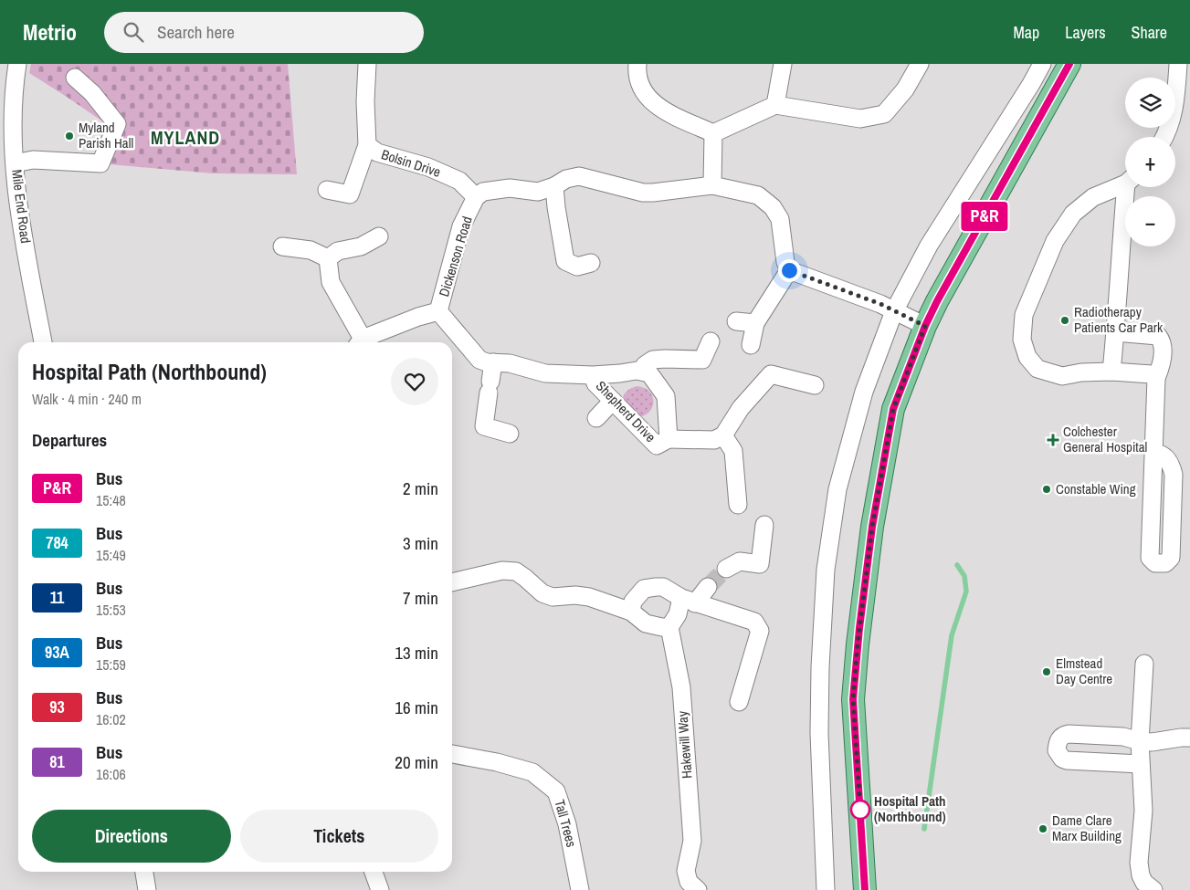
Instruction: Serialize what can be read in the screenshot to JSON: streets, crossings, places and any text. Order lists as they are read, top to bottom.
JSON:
{
  "streets": {
    "street": [
      "Bolsin Drive",
      "Mile End Road",
      "Dickenson Road",
      "Shepherd Drive",
      "Hakewill Way",
      "Tall Trees"
    ]
  },
  "crossings": [
    ["Bolsin Drive", "Dickenson Road"],
    ["Dickenson Road", "Shepherd Drive"]
  ],
  "districts": ["MYLAND"],
  "places": {
    "other": [
      "Myland Parish Hall",
      "Radiotherapy Patients Car Park",
      "Constable Wing",
      "Elmstead Day Centre",
      "Hospital Path (Northbound)",
      "Dame Clare Marx Building"
    ],
    "health": ["Colchester General Hospital"]
  },
  "lines": ["bus line P&R"],
  "page": {
    "header": "Metrio",
    "search": "Search here",
    "nav": ["Map", "Layers", "Share"],
    "on_map": "P&R",
    "map_buttons": ["+", "−"],
    "heading": [
      ["Hospital Path (Northbound)", "Walk · 4 min · 240 m"],
      "Departures"
    ],
    "list": [
      {
        "mark": "P&R",
        "name": "Bus",
        "note": "15:48",
        "value": "2 min"
      },
      {
        "mark": "784",
        "name": "Bus",
        "note": "15:49",
        "value": "3 min"
      },
      {
        "mark": "11",
        "name": "Bus",
        "note": "15:53",
        "value": "7 min"
      },
      {
        "mark": "93A",
        "name": "Bus",
        "note": "15:59",
        "value": "13 min"
      },
      {
        "mark": "93",
        "name": "Bus",
        "note": "16:02",
        "value": "16 min"
      },
      {
        "mark": "81",
        "name": "Bus",
        "note": "16:06",
        "value": "20 min"
      }
    ],
    "buttons": ["Directions", "Tickets"]
  }
}
